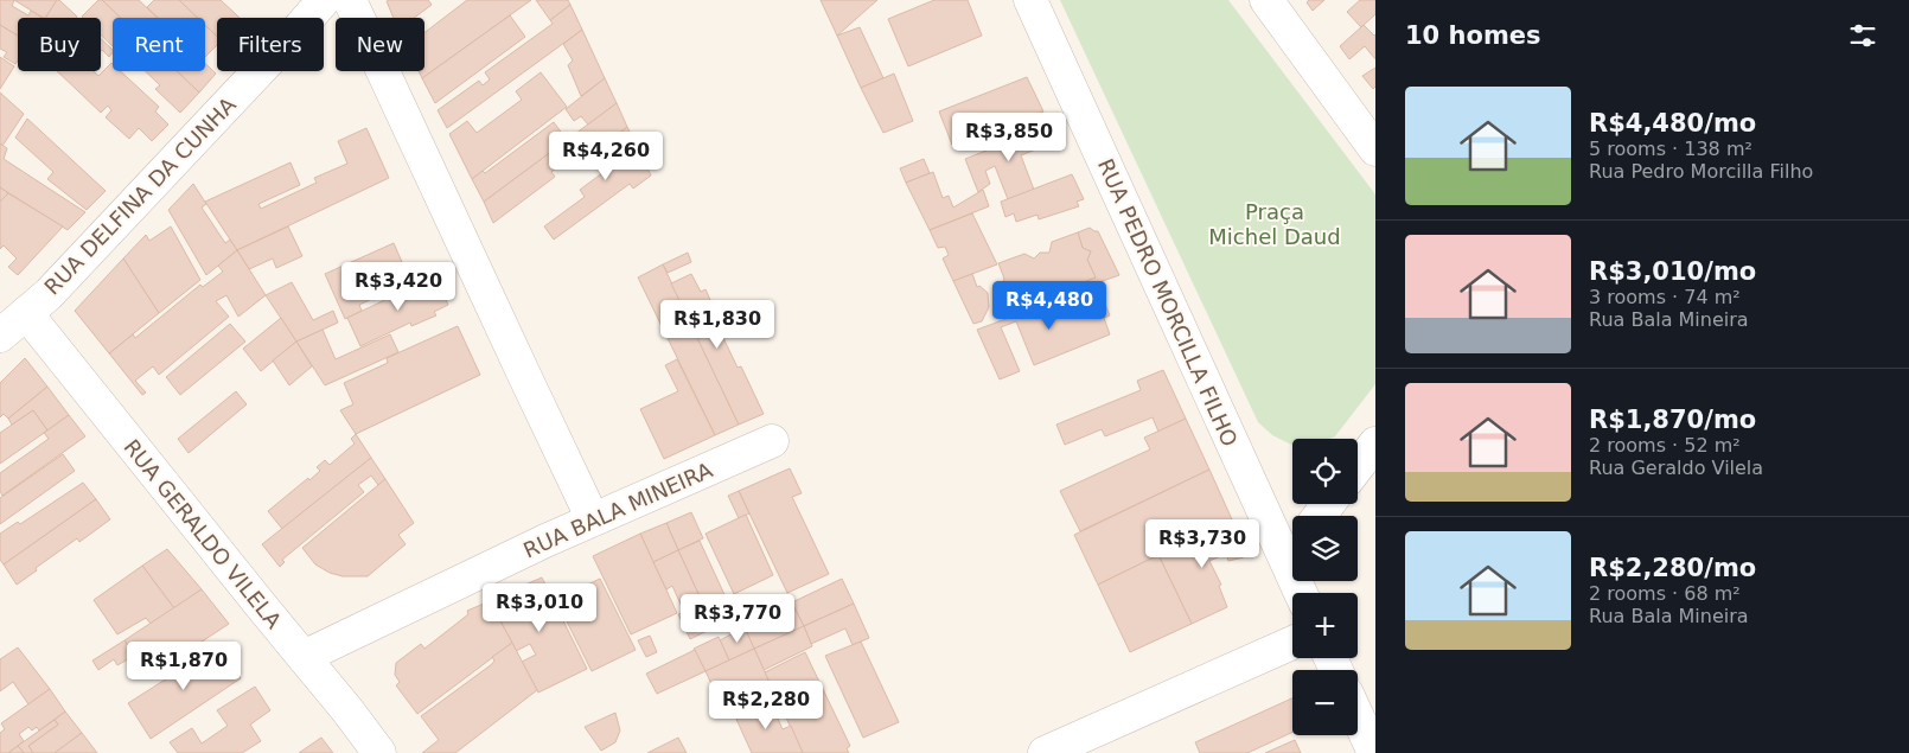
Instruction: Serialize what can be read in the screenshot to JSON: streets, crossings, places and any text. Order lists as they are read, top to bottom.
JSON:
{
  "streets": {
    "street": [
      "RUA DELFINA DA CUNHA",
      "RUA PEDRO MORCILLA FILHO",
      "RUA BALA MINEIRA",
      "RUA GERALDO VILELA"
    ]
  },
  "crossings": [
    ["RUA DELFINA DA CUNHA", "RUA GERALDO VILELA"],
    ["RUA BALA MINEIRA", "RUA GERALDO VILELA"]
  ],
  "parks": ["Praça Michel Daud"],
  "page": {
    "heading": "10 homes",
    "chip": [
      "Buy",
      "Rent",
      "Filters",
      "New"
    ],
    "list": [
      {
        "name": "R$4,480/mo",
        "note": "5 rooms · 138 m² · Rua Pedro Morcilla Filho"
      },
      {
        "name": "R$3,010/mo",
        "note": "3 rooms · 74 m² · Rua Bala Mineira"
      },
      {
        "name": "R$1,870/mo",
        "note": "2 rooms · 52 m² · Rua Geraldo Vilela"
      },
      {
        "name": "R$2,280/mo",
        "note": "2 rooms · 68 m² · Rua Bala Mineira"
      }
    ],
    "price": [
      "R$3,850",
      "R$4,260",
      "R$3,420",
      "R$4,480",
      "R$1,830",
      "R$3,730",
      "R$3,010",
      "R$3,770",
      "R$1,870",
      "R$2,280"
    ],
    "map_buttons": ["+", "−"]
  }
}
